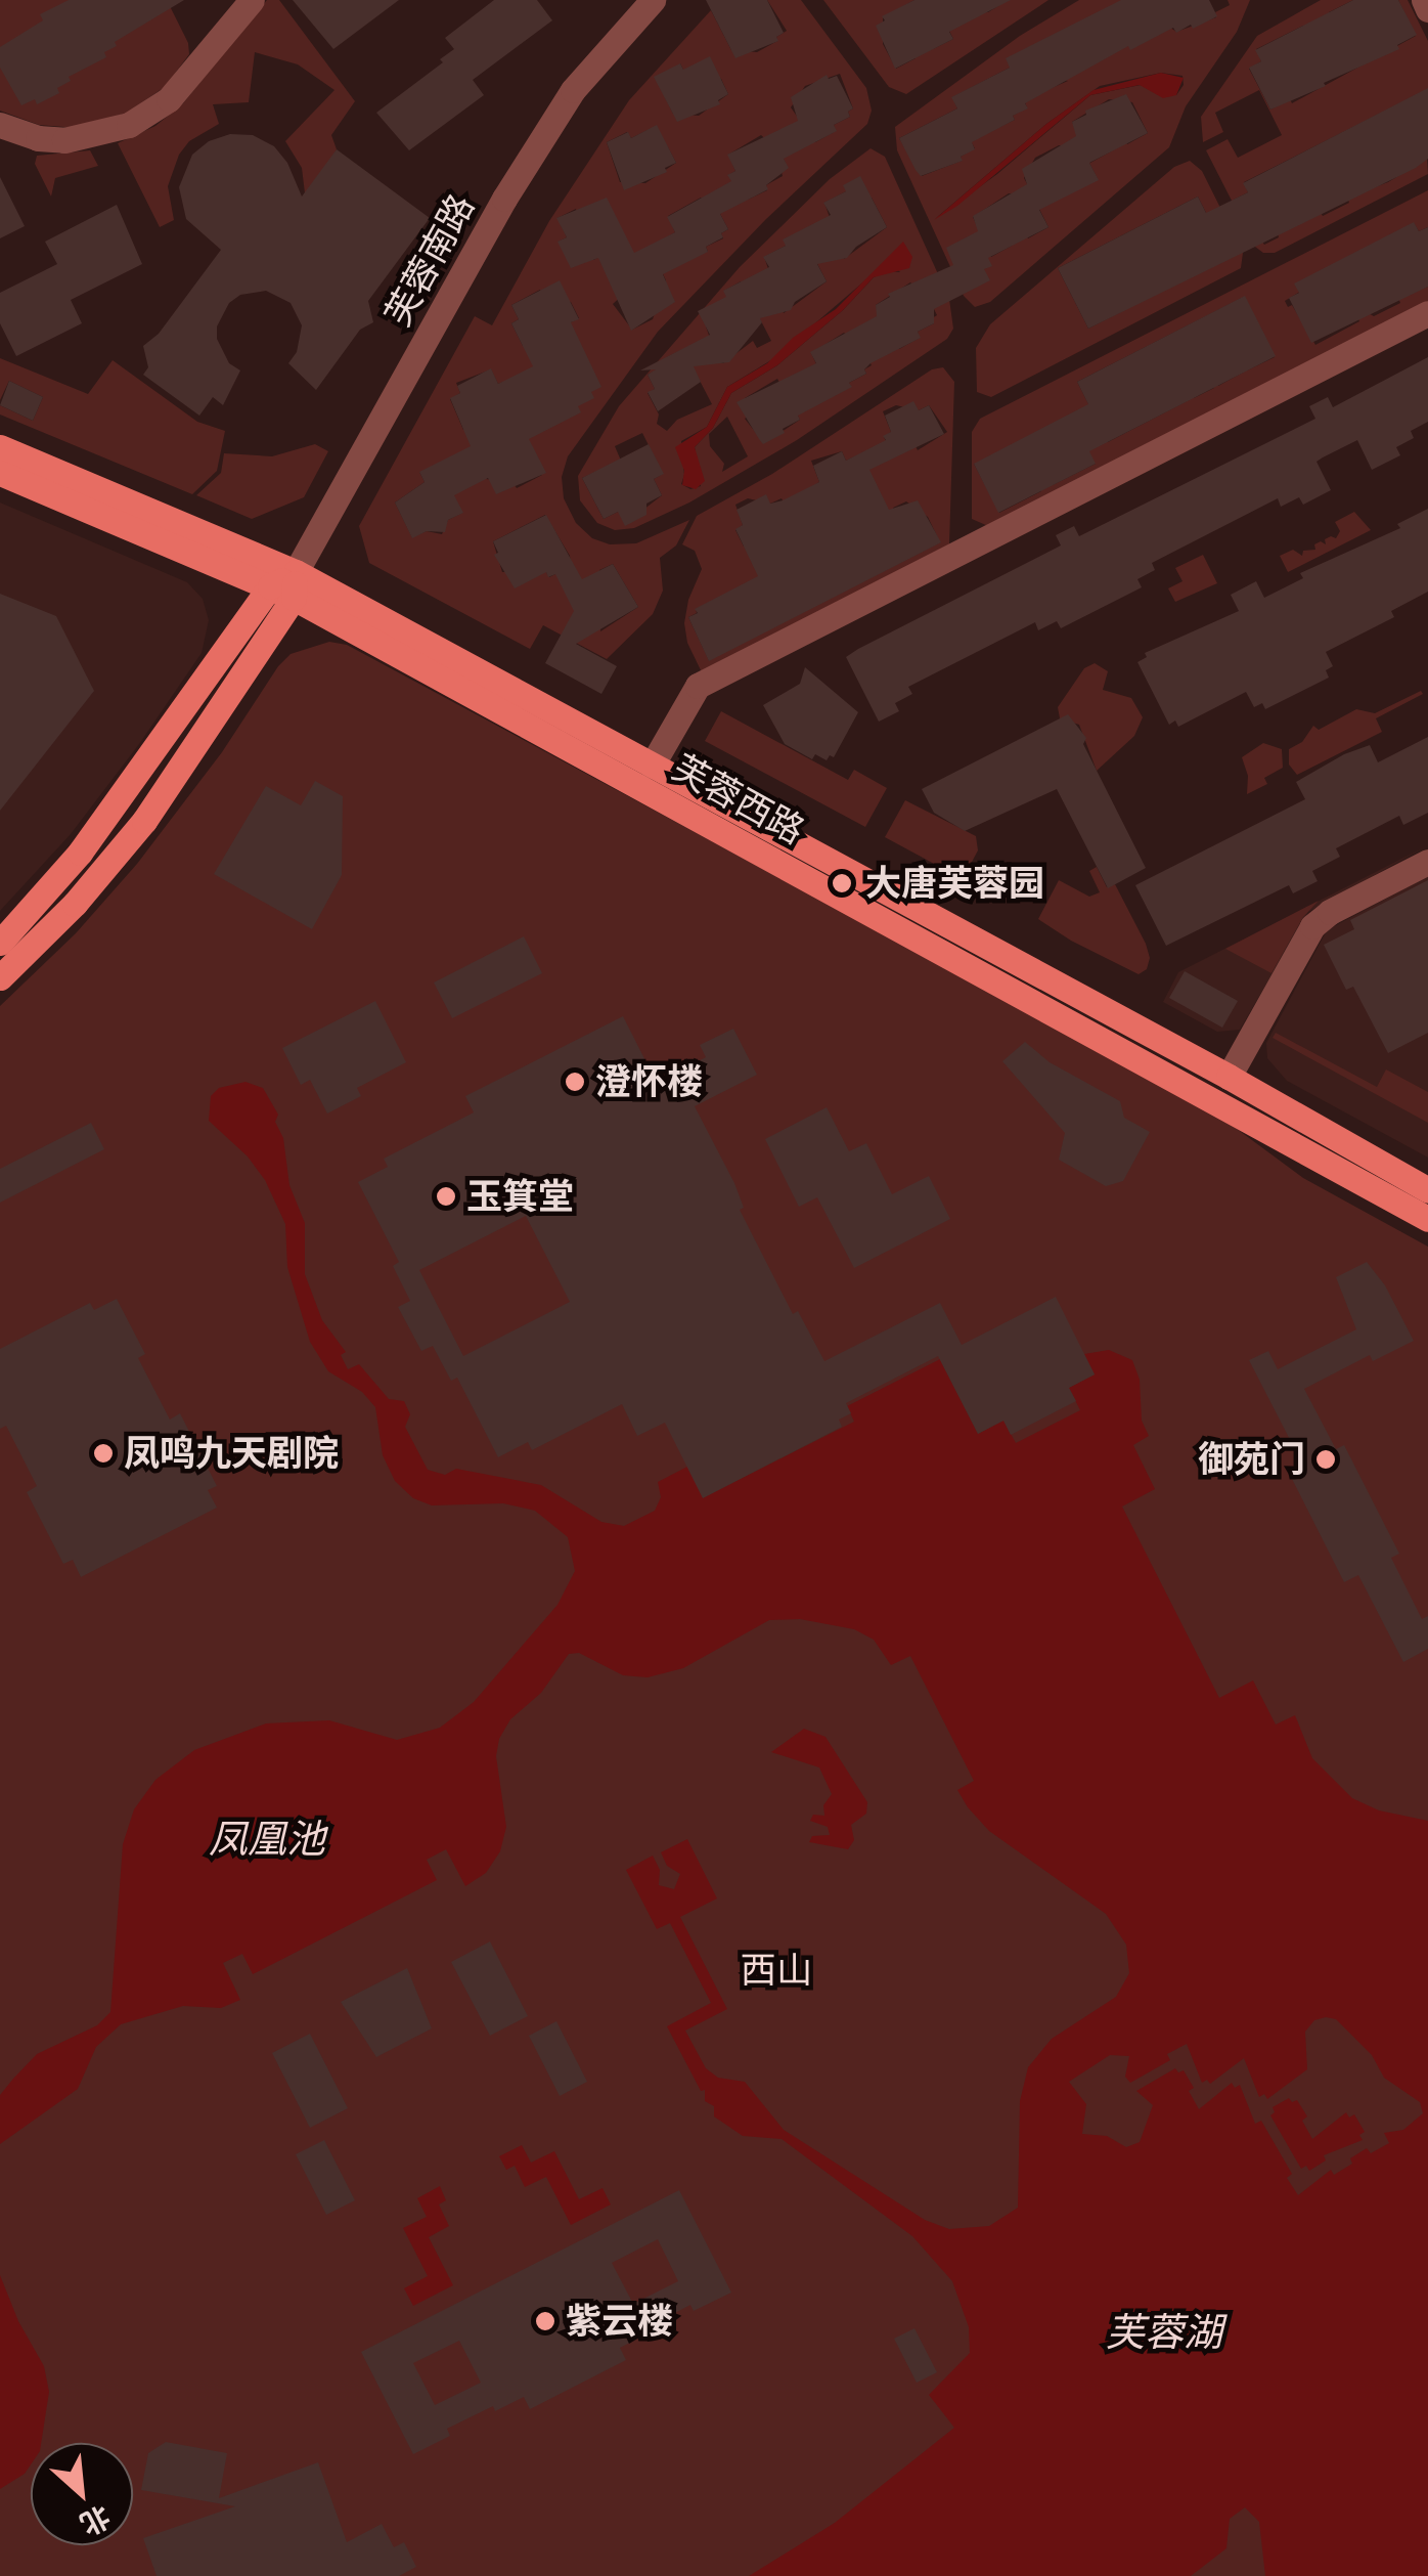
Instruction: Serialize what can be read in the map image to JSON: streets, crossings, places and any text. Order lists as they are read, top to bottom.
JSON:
{
  "streets": {
    "main road": ["芙蓉南路", "芙蓉西路"]
  },
  "crossings": [
    ["芙蓉南路", "芙蓉西路"]
  ],
  "water": ["凤凰池", "芙蓉湖"],
  "parks": ["西山"],
  "places": [
    "大唐芙蓉园",
    "澄怀楼",
    "玉箕堂",
    "凤鸣九天剧院",
    "御苑门",
    "紫云楼"
  ],
  "north": "bottom right"
}
